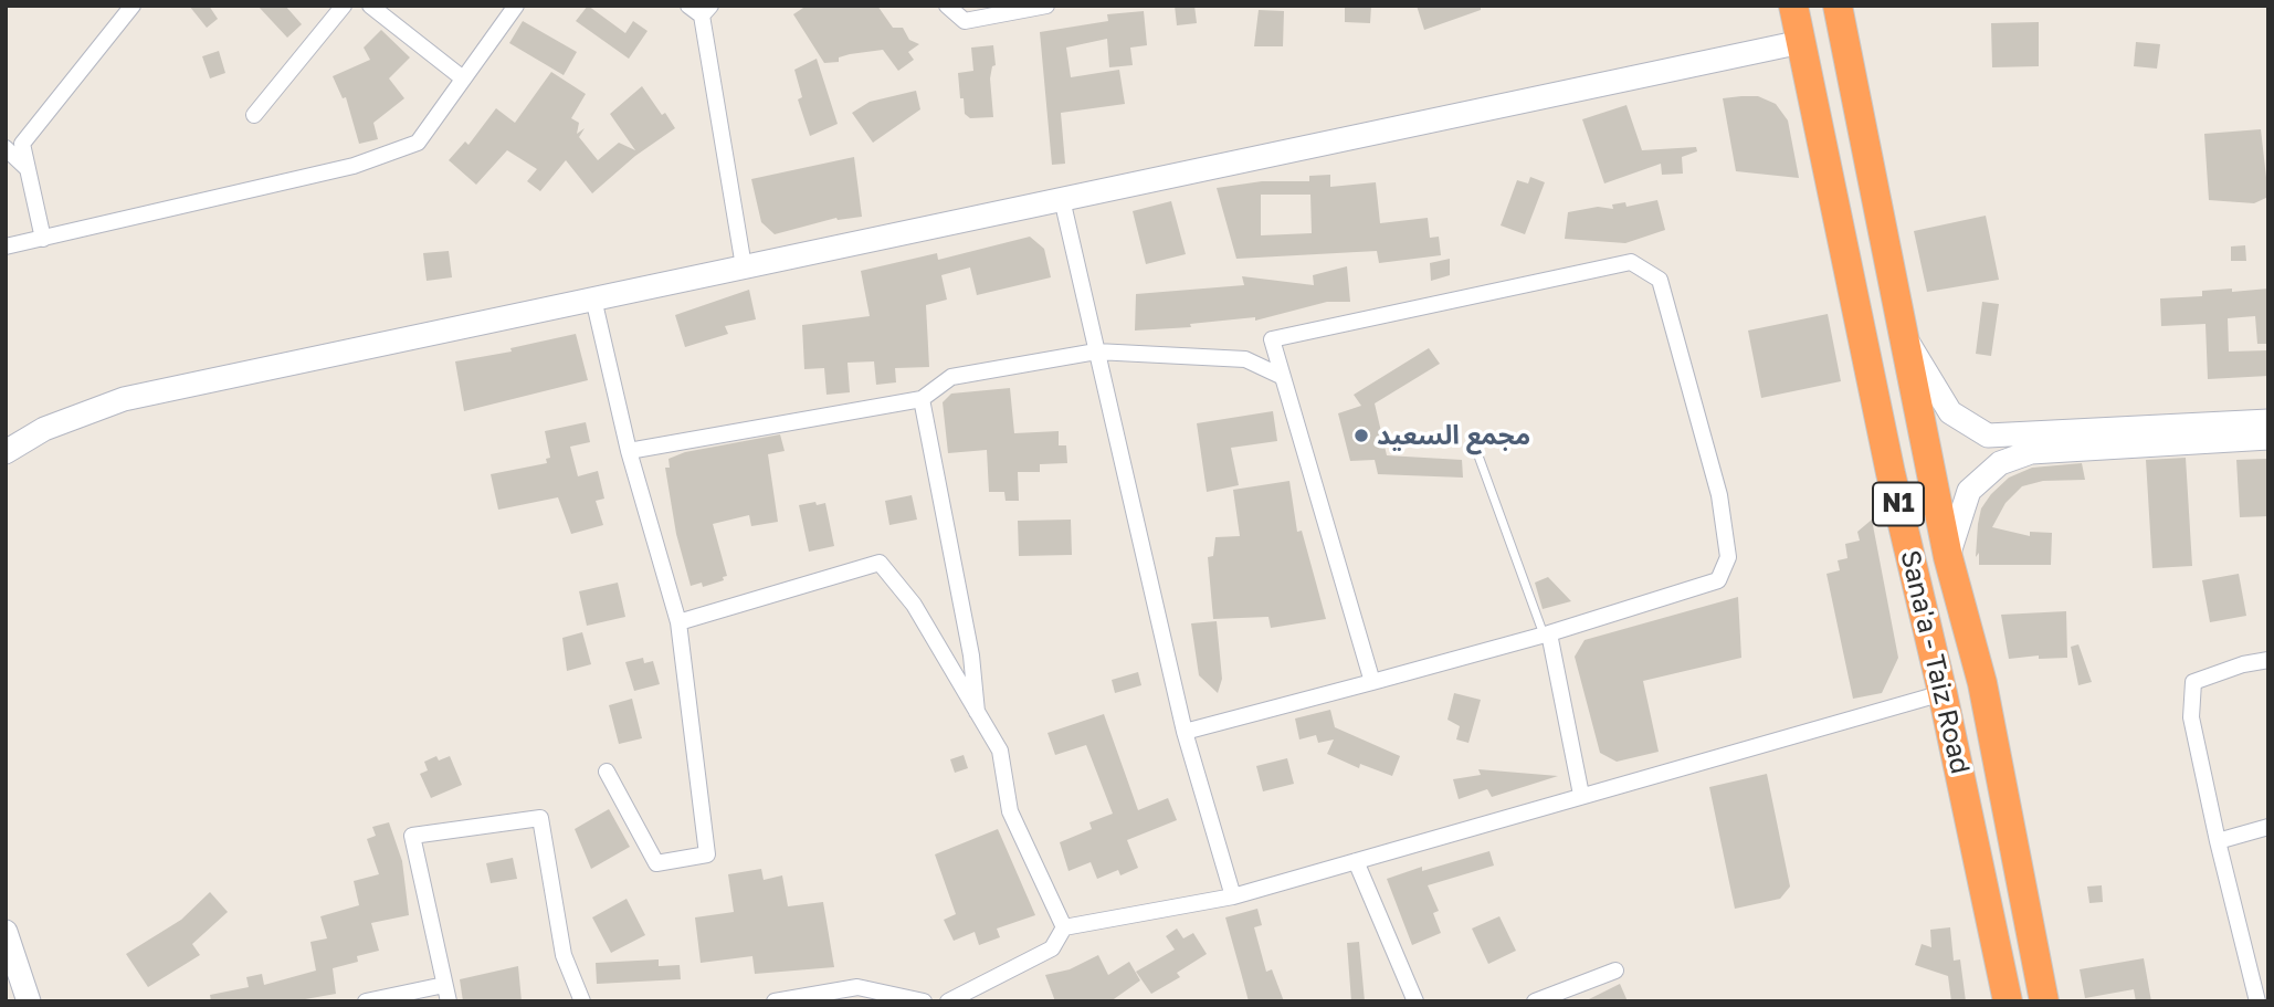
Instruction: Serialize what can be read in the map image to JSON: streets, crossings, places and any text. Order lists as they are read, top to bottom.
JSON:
{
  "streets": {
    "highway": ["N1", "Sana'a - Taiz Road"]
  },
  "places": ["مجمع السعيد"]
}
